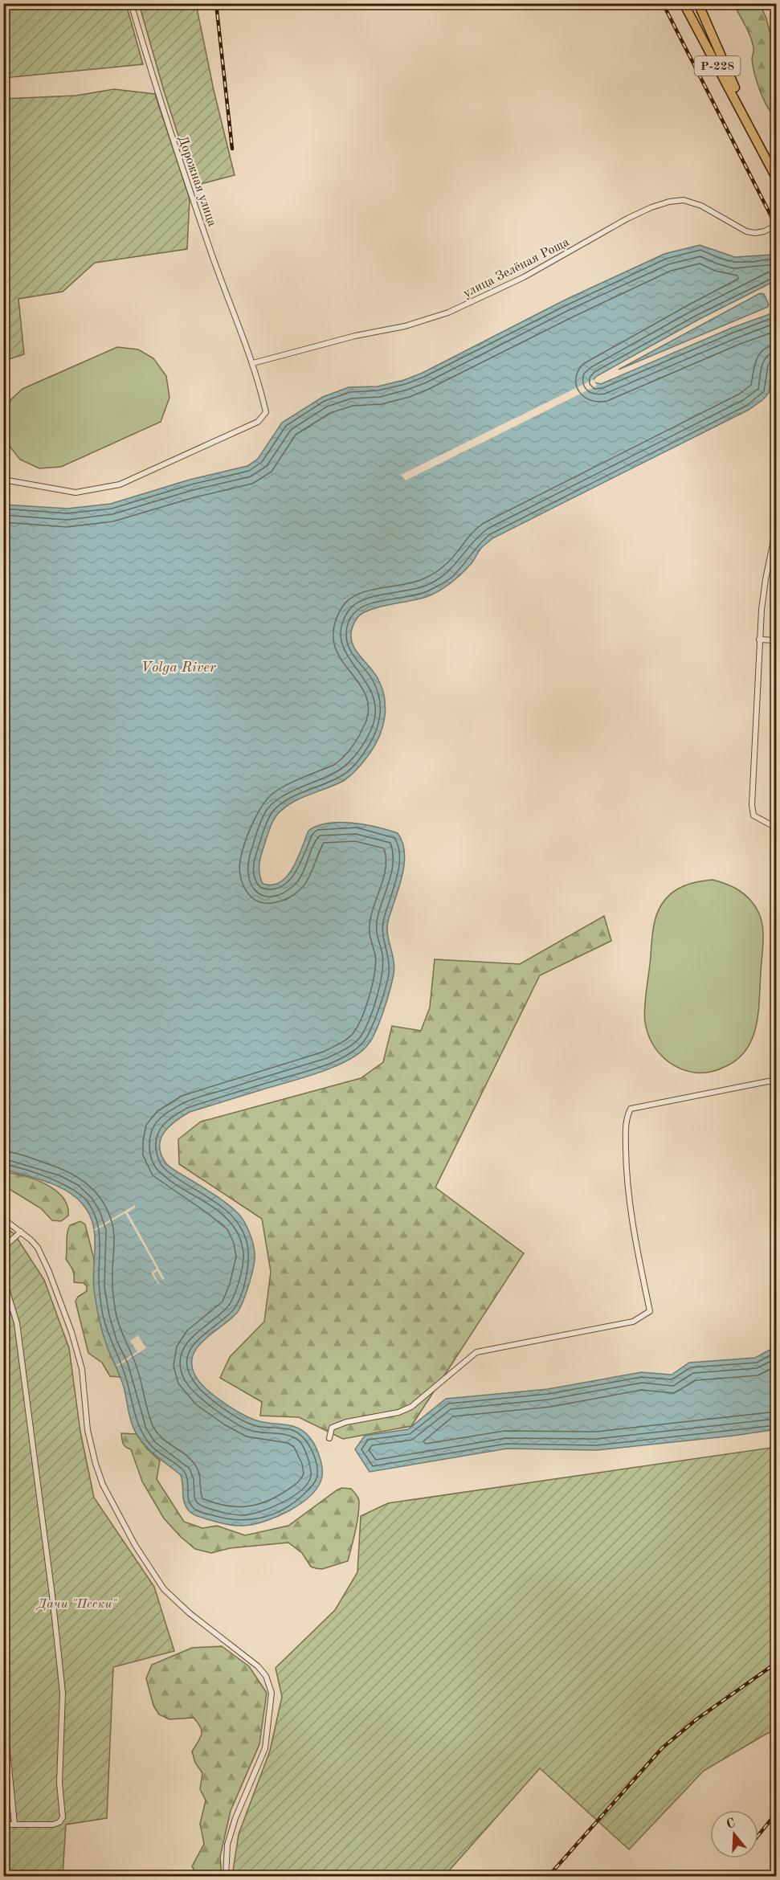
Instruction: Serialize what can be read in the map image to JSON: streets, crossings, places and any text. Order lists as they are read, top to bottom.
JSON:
{
  "streets": {
    "highway": ["Р-228"],
    "street": ["Дорожная улица", "улица Зелёная Роща"]
  },
  "crossings": [
    ["Дорожная улица", "улица Зелёная Роща"]
  ],
  "water": ["Volga River"],
  "parks": ["Дачи \"Пески\""],
  "north": "top"
}
